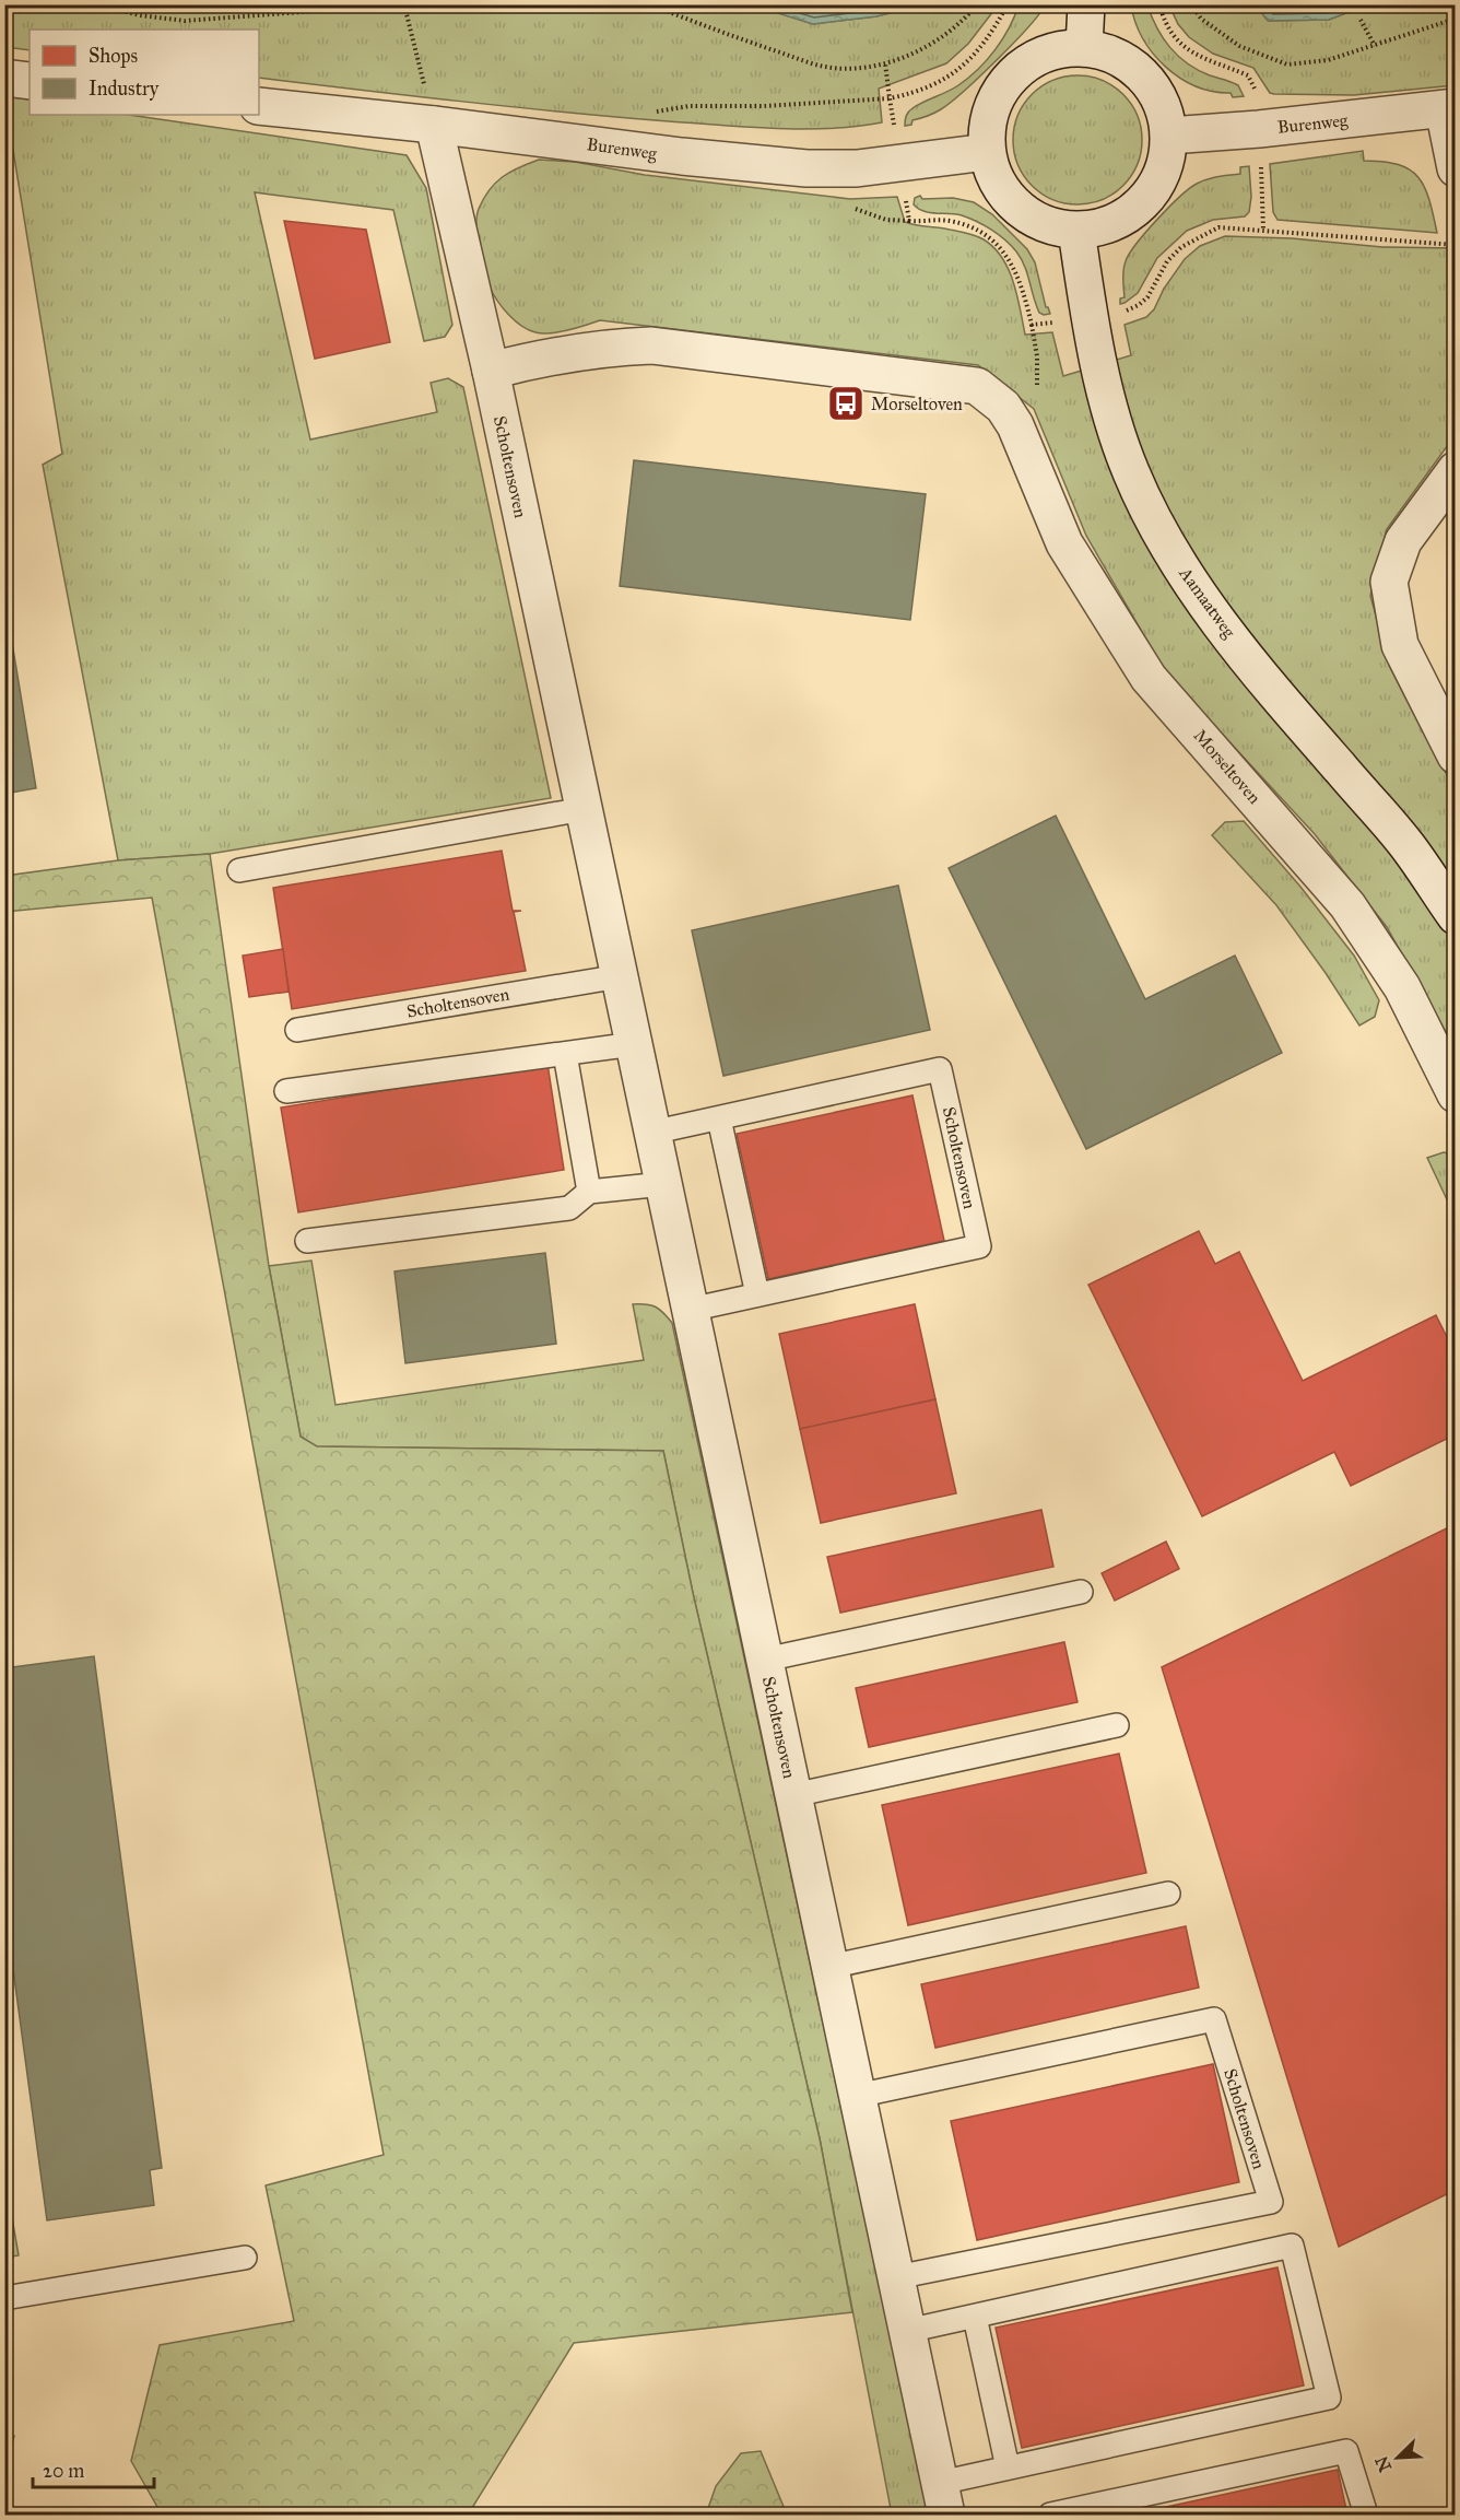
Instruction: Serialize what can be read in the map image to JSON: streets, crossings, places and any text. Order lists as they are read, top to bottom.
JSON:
{
  "streets": {
    "street": [
      "Burenweg",
      "Scholtensoven",
      "Aamaatweg",
      "Morseltoven"
    ]
  },
  "crossings": [
    ["Burenweg", "Scholtensoven"],
    ["Burenweg", "Aamaatweg"],
    ["Scholtensoven", "Morseltoven"]
  ],
  "places": {
    "bus stop": ["Morseltoven"]
  },
  "legend": ["Shops", "Industry"],
  "scale_bar": "20 m",
  "north": "bottom left"
}
